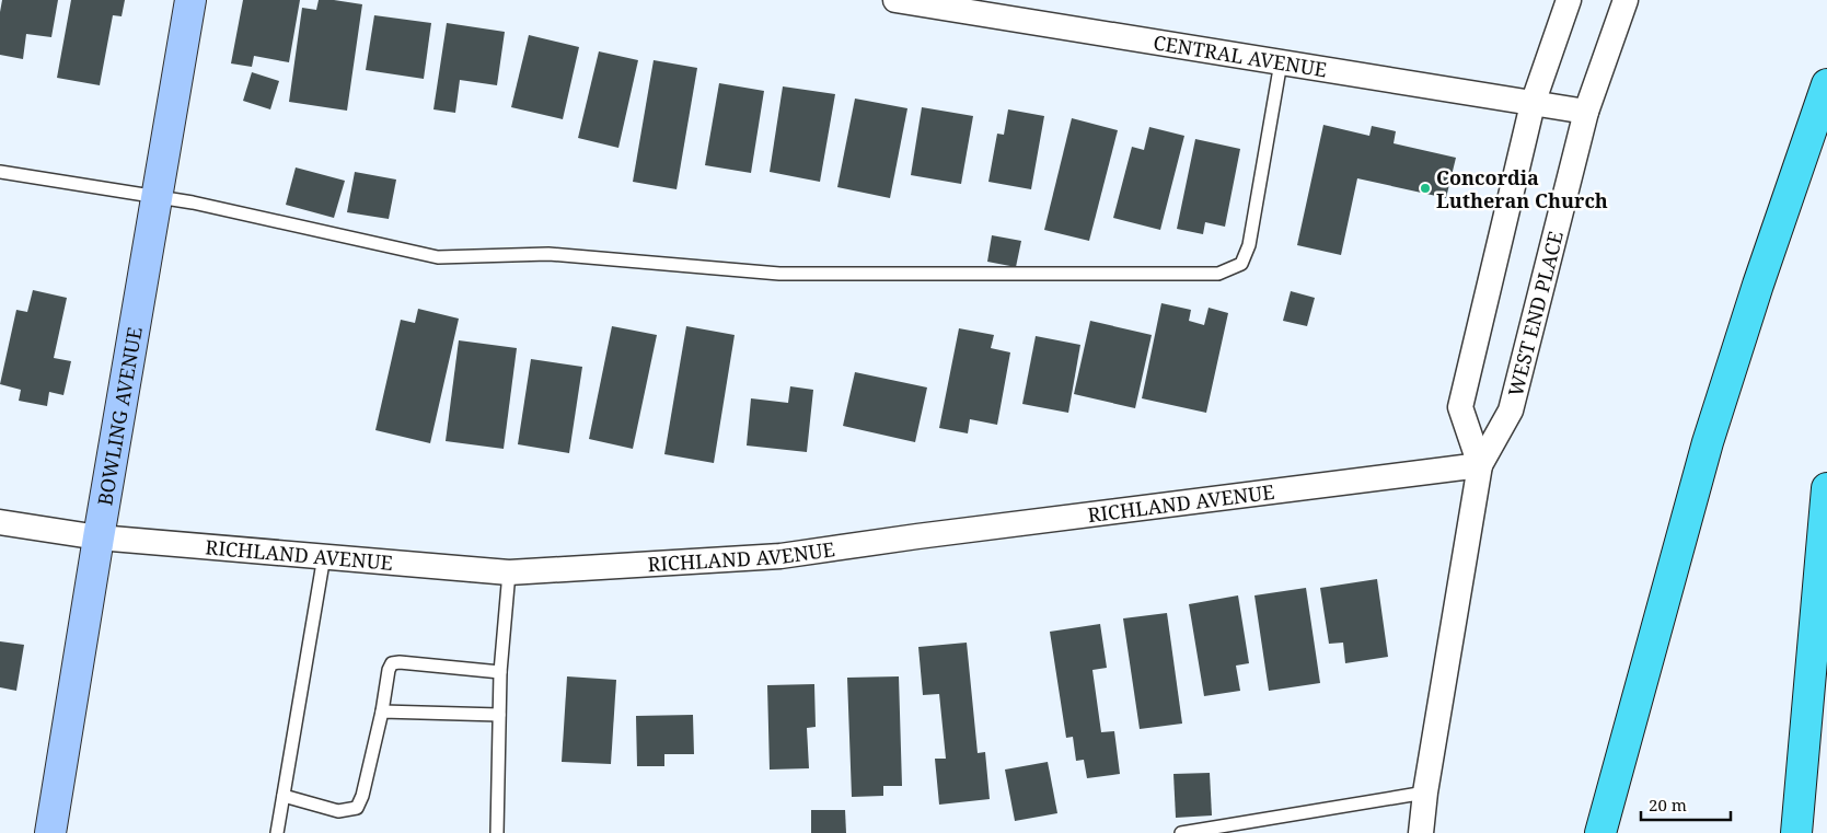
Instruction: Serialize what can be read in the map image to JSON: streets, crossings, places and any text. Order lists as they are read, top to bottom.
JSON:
{
  "streets": {
    "street": [
      "CENTRAL AVENUE",
      "WEST END PLACE",
      "BOWLING AVENUE",
      "RICHLAND AVENUE"
    ]
  },
  "crossings": [
    ["CENTRAL AVENUE", "WEST END PLACE"],
    ["WEST END PLACE", "RICHLAND AVENUE"],
    ["BOWLING AVENUE", "RICHLAND AVENUE"]
  ],
  "places": ["Concordia Lutheran Church"],
  "scale_bar": "20 m"
}
